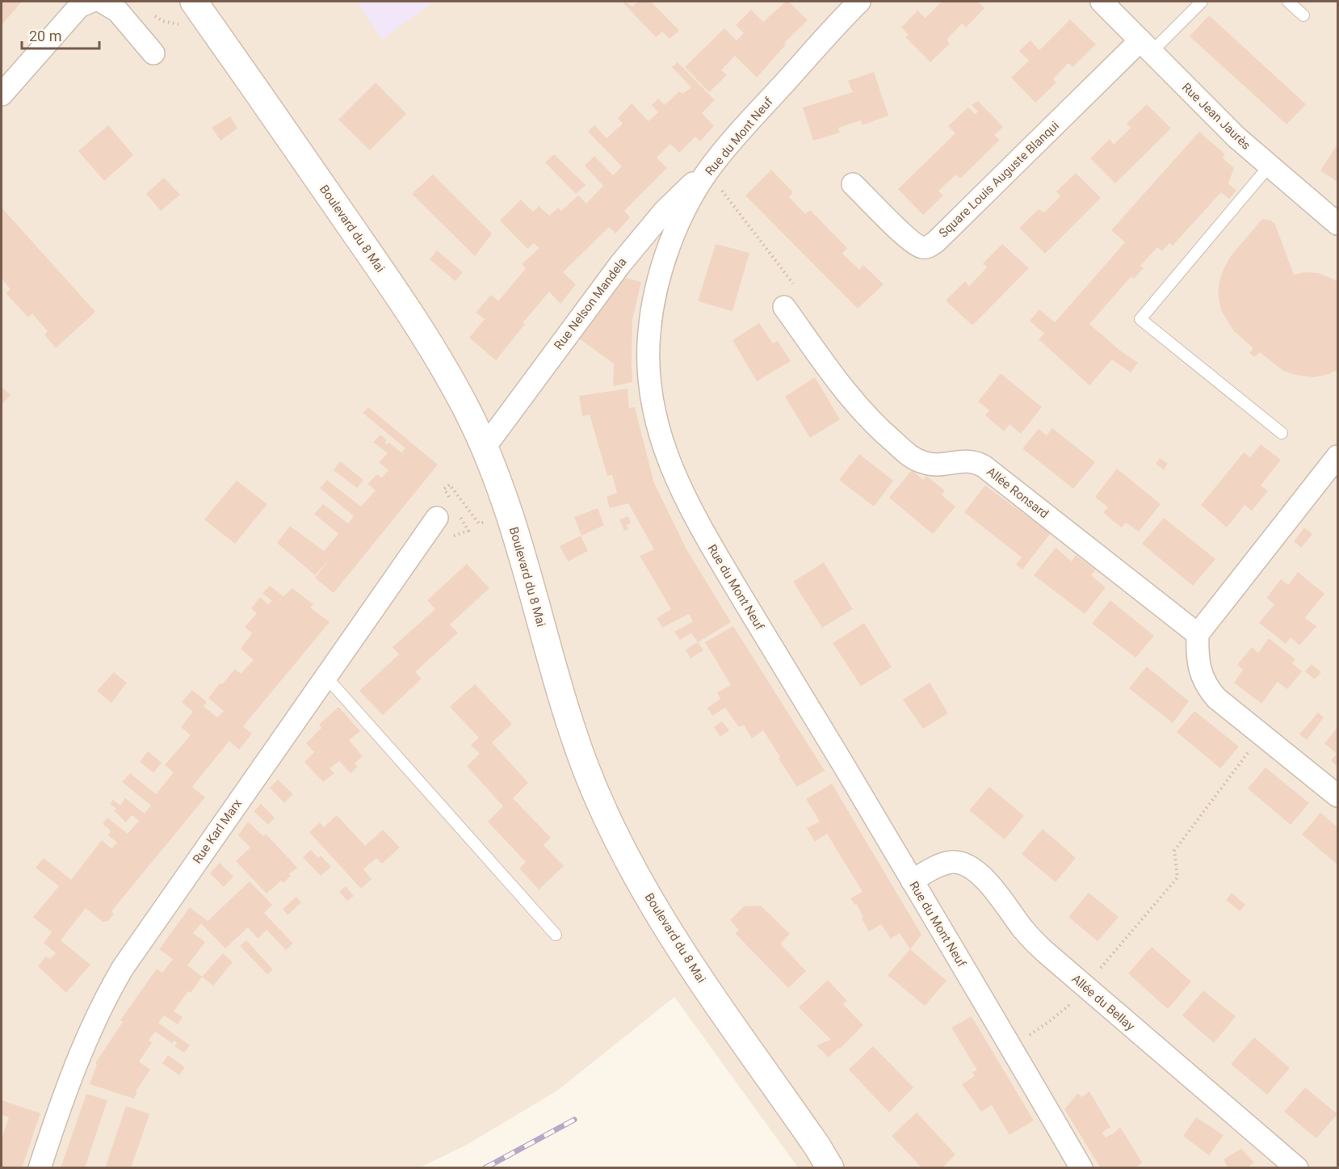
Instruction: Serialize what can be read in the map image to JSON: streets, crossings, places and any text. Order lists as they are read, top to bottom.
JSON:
{
  "streets": {
    "main road": ["Boulevard du 8 Mai"],
    "street": [
      "Rue Jean Jaurès",
      "Rue du Mont Neuf",
      "Square Louis Auguste Blanqui",
      "Rue Nelson Mandela",
      "Allée Ronsard",
      "Rue Karl Marx",
      "Allée du Bellay"
    ]
  },
  "crossings": [
    ["Rue Jean Jaurès", "Square Louis Auguste Blanqui"],
    ["Rue du Mont Neuf", "Rue Nelson Mandela"],
    ["Rue du Mont Neuf", "Allée du Bellay"],
    ["Boulevard du 8 Mai", "Rue Nelson Mandela"]
  ],
  "scale_bar": "20 m"
}
